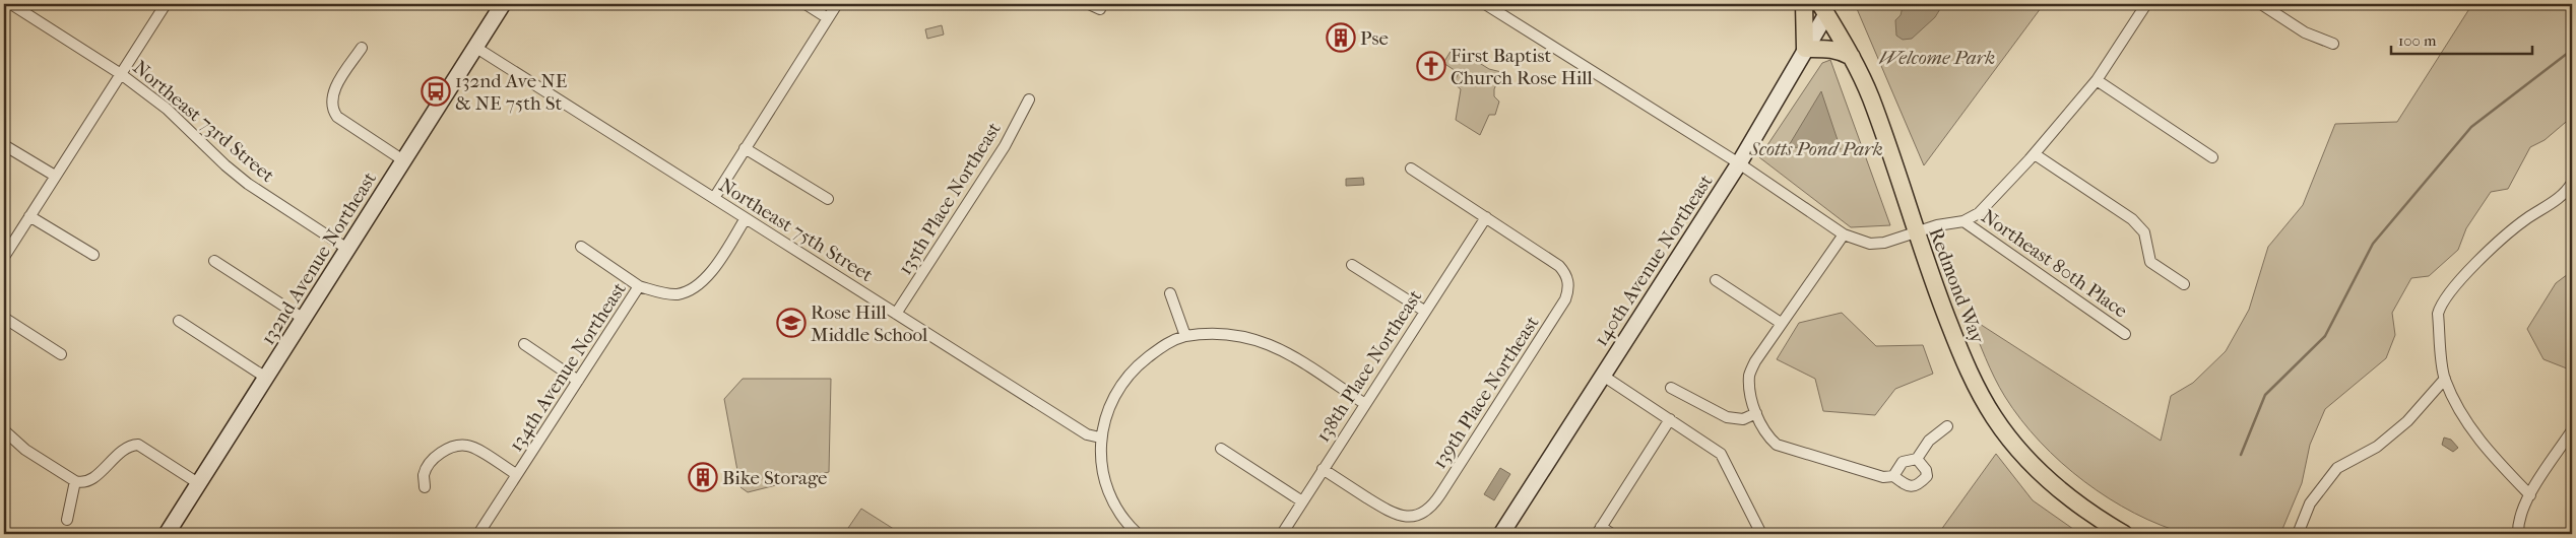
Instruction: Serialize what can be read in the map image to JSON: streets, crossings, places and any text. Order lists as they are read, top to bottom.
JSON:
{
  "streets": {
    "main road": ["132nd Avenue Northeast", "140th Avenue Northeast", "Redmond Way"],
    "street": [
      "Northeast 73rd Street",
      "135th Place Northeast",
      "Northeast 75th Street",
      "Northeast 80th Place",
      "138th Place Northeast",
      "134th Avenue Northeast",
      "139th Place Northeast"
    ]
  },
  "crossings": [
    ["Northeast 73rd Street", "132nd Avenue Northeast"],
    ["135th Place Northeast", "Northeast 75th Street"],
    ["Northeast 75th Street", "132nd Avenue Northeast"],
    ["Northeast 75th Street", "134th Avenue Northeast"],
    ["140th Avenue Northeast", "Redmond Way"],
    ["138th Place Northeast", "139th Place Northeast"]
  ],
  "parks": ["Welcome Park", "Scotts Pond Park"],
  "places": {
    "building": ["Pse", "Bike Storage"],
    "church": ["First Baptist Church Rose Hill"],
    "bus stop": ["132nd Ave NE & NE 75th St"],
    "school or university": ["Rose Hill Middle School"]
  },
  "scale_bar": "100 m"
}
